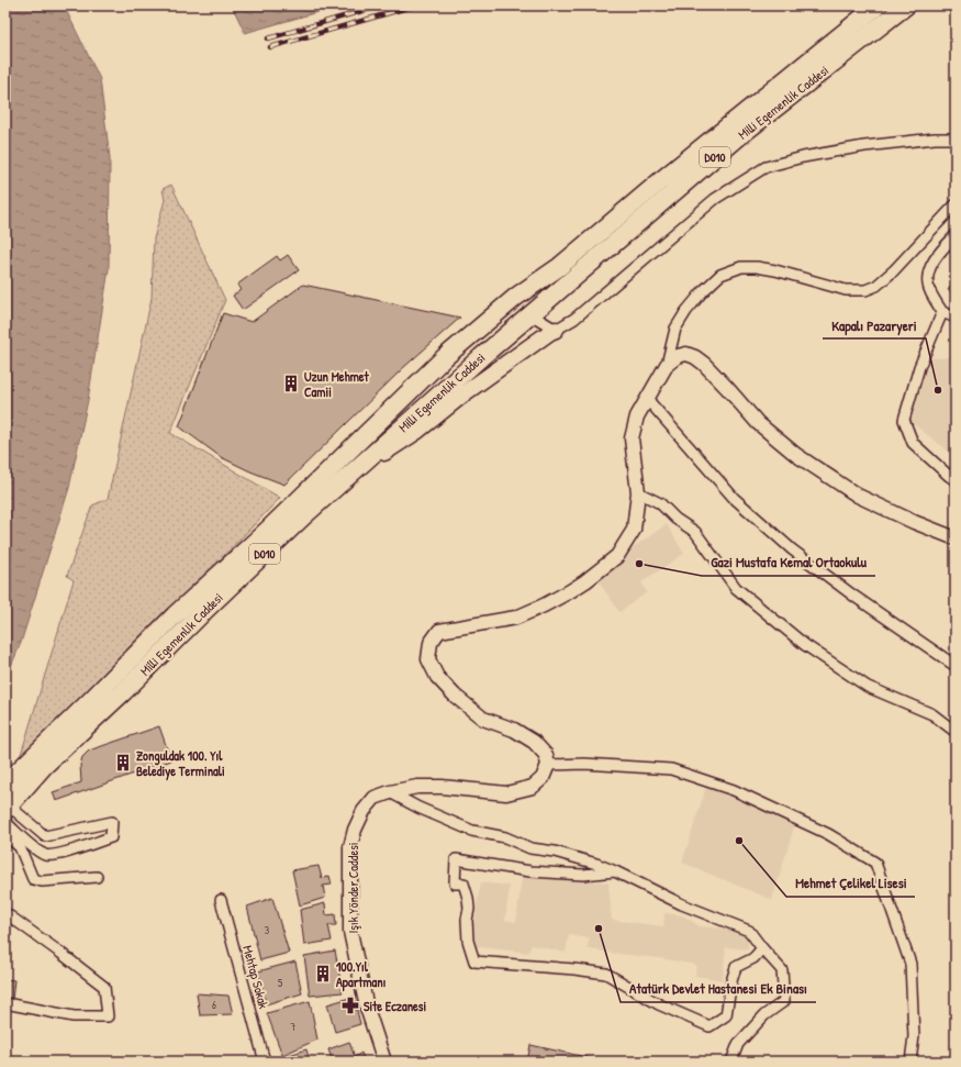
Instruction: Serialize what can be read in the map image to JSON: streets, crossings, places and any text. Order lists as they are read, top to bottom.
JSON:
{
  "streets": {
    "highway": ["Milli Egemenlik Caddesi", "D010"],
    "street": ["Işık Yönder Caddesi", "Mehtap Sokak"]
  },
  "places": {
    "building": ["Uzun Mehmet Camii", "Zonguldak 100. Yıl Belediye Terminali", "100.Yıl Apartmanı"],
    "other": [
      "Kapalı Pazaryeri",
      "Gazi Mustafa Kemal Ortaokulu",
      "Mehmet Çelikel Lisesi",
      "Atatürk Devlet Hastanesi Ek Binası"
    ],
    "pharmacy": ["Site Eczanesi"]
  },
  "house_numbers": [
    "3",
    "5",
    "6",
    "7"
  ]
}
